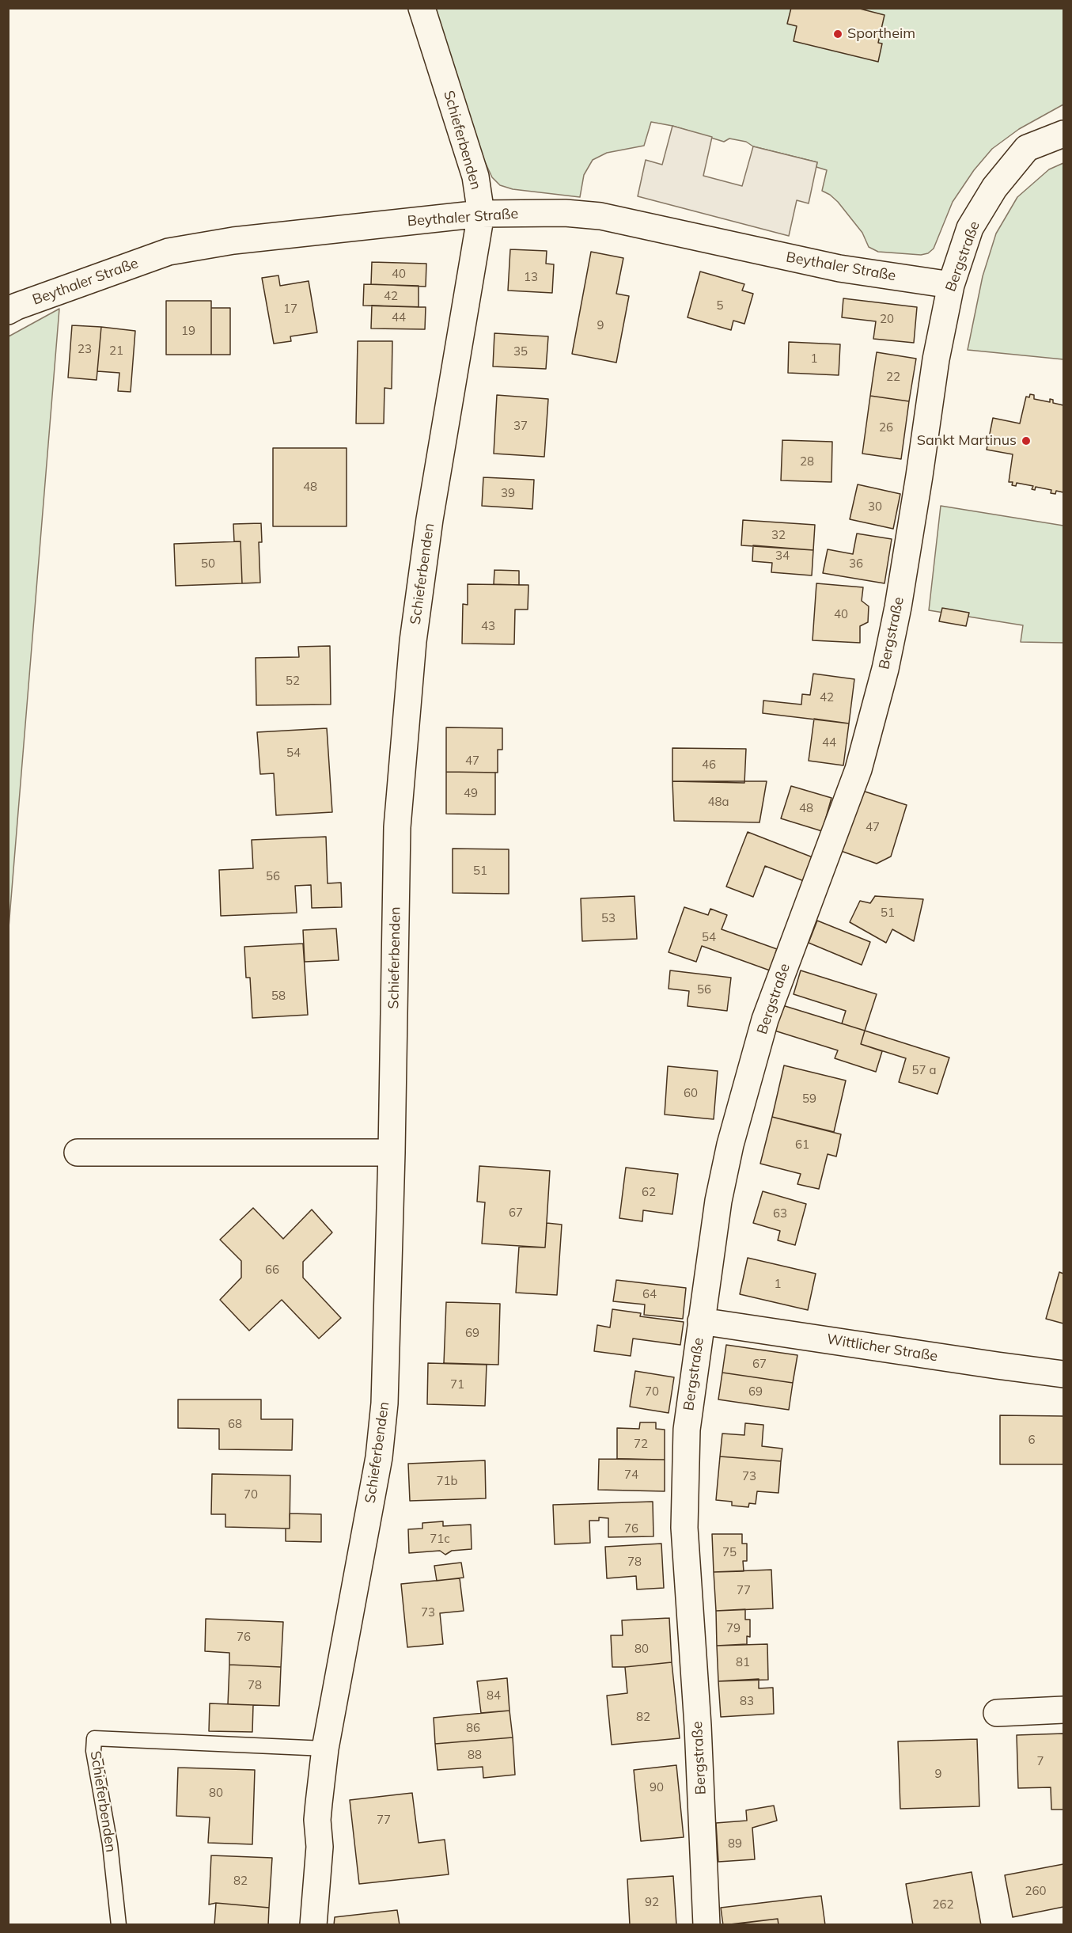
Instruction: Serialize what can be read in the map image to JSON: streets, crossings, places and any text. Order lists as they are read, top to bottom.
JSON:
{
  "streets": {
    "street": [
      "Schieferbenden",
      "Beythaler Straße",
      "Bergstraße",
      "Wittlicher Straße"
    ]
  },
  "crossings": [
    ["Schieferbenden", "Beythaler Straße"],
    ["Beythaler Straße", "Bergstraße"],
    ["Bergstraße", "Wittlicher Straße"]
  ],
  "places": ["Sportheim", "Sankt Martinus"],
  "house_numbers": [
    "40",
    "13",
    "42",
    "5",
    "17",
    "44",
    "20",
    "9",
    "19",
    "23",
    "21",
    "35",
    "1",
    "22",
    "37",
    "26",
    "28",
    "48",
    "39",
    "30",
    "32",
    "34",
    "50",
    "36",
    "40",
    "43",
    "52",
    "42",
    "44",
    "54",
    "47",
    "46",
    "49",
    "48a",
    "48",
    "47",
    "51",
    "56",
    "51",
    "53",
    "54",
    "56",
    "58",
    "57 a",
    "60",
    "59",
    "61",
    "62",
    "67",
    "63",
    "66",
    "1",
    "64",
    "69",
    "67",
    "71",
    "70",
    "69",
    "68",
    "6",
    "72",
    "74",
    "73",
    "71b",
    "70",
    "76",
    "71c",
    "75",
    "78",
    "77",
    "73",
    "79",
    "76",
    "80",
    "81",
    "78",
    "84",
    "83",
    "82",
    "86",
    "88",
    "7",
    "9",
    "90",
    "80",
    "77",
    "89",
    "82",
    "260",
    "92",
    "262"
  ]
}
